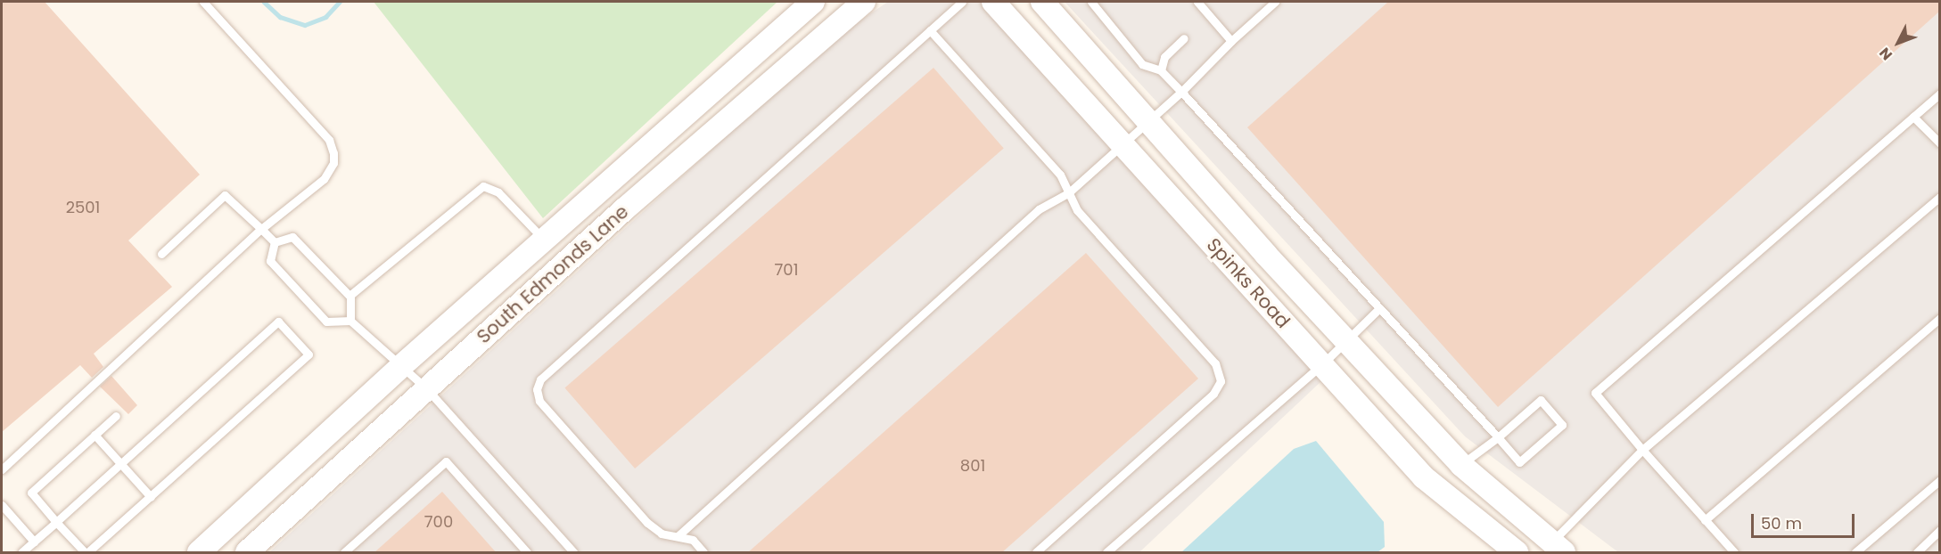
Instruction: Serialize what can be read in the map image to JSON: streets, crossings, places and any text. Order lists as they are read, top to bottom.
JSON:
{
  "streets": {
    "main road": ["South Edmonds Lane", "Spinks Road"]
  },
  "house_numbers": [
    "2501",
    "701",
    "801",
    "700"
  ],
  "scale_bar": "50 m",
  "north": "bottom left"
}
